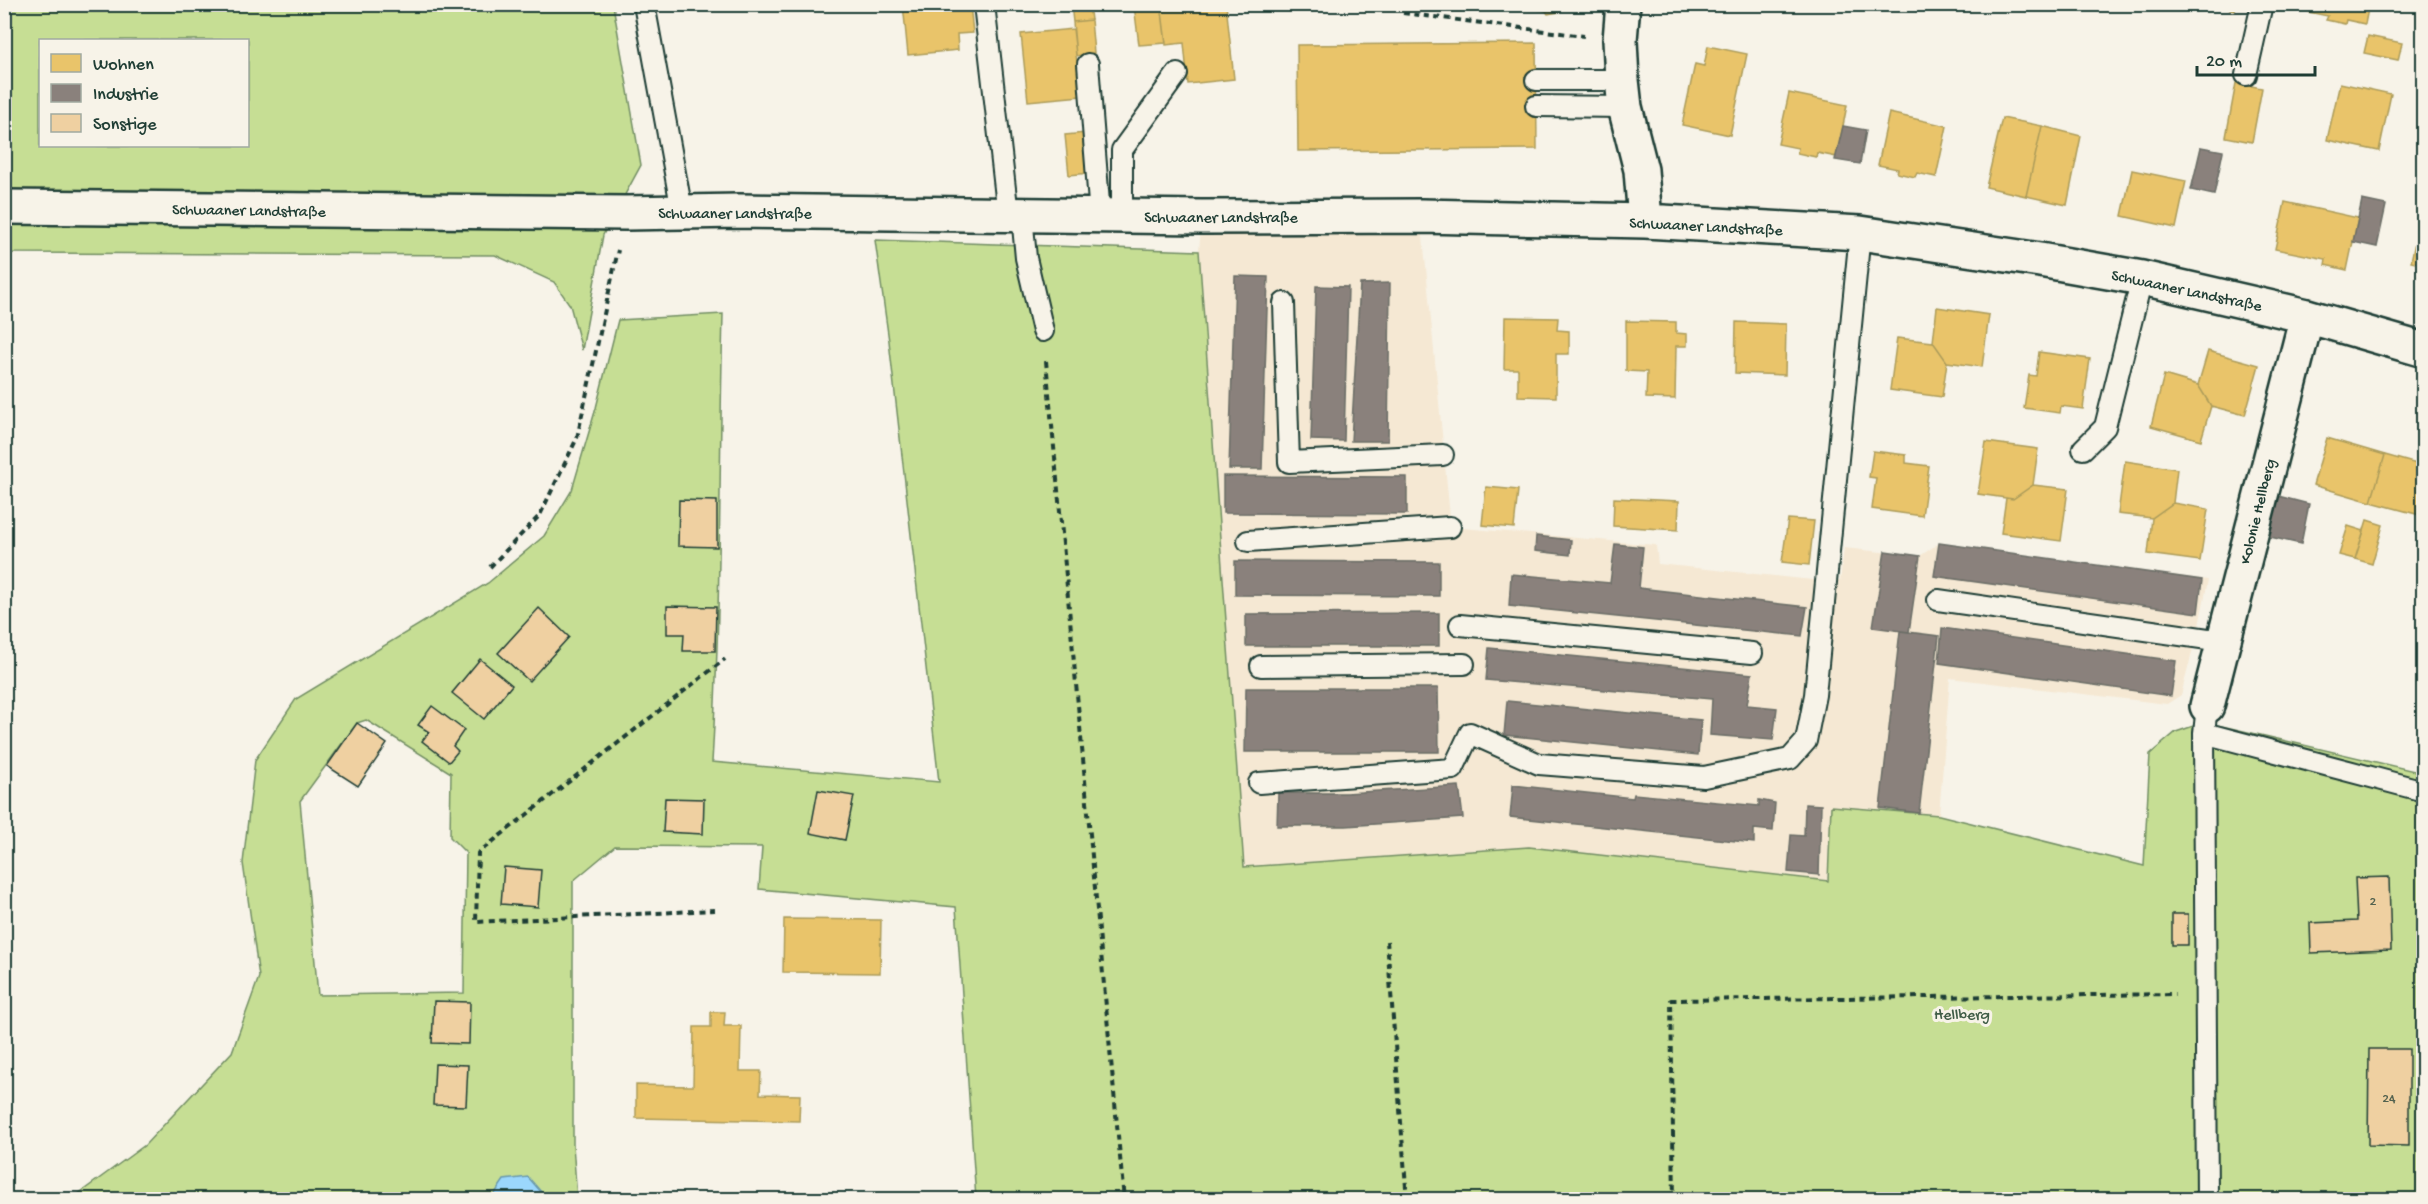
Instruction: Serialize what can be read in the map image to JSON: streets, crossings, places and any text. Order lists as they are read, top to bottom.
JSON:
{
  "streets": {
    "street": ["Schwaaner Landstraße", "Kolonie Hellberg"]
  },
  "crossings": [
    ["Schwaaner Landstraße", "Kolonie Hellberg"]
  ],
  "parks": ["Hellberg"],
  "house_numbers": ["2", "24"],
  "legend": ["Wohnen", "Industrie", "Sonstige"],
  "scale_bar": "20 m"
}
